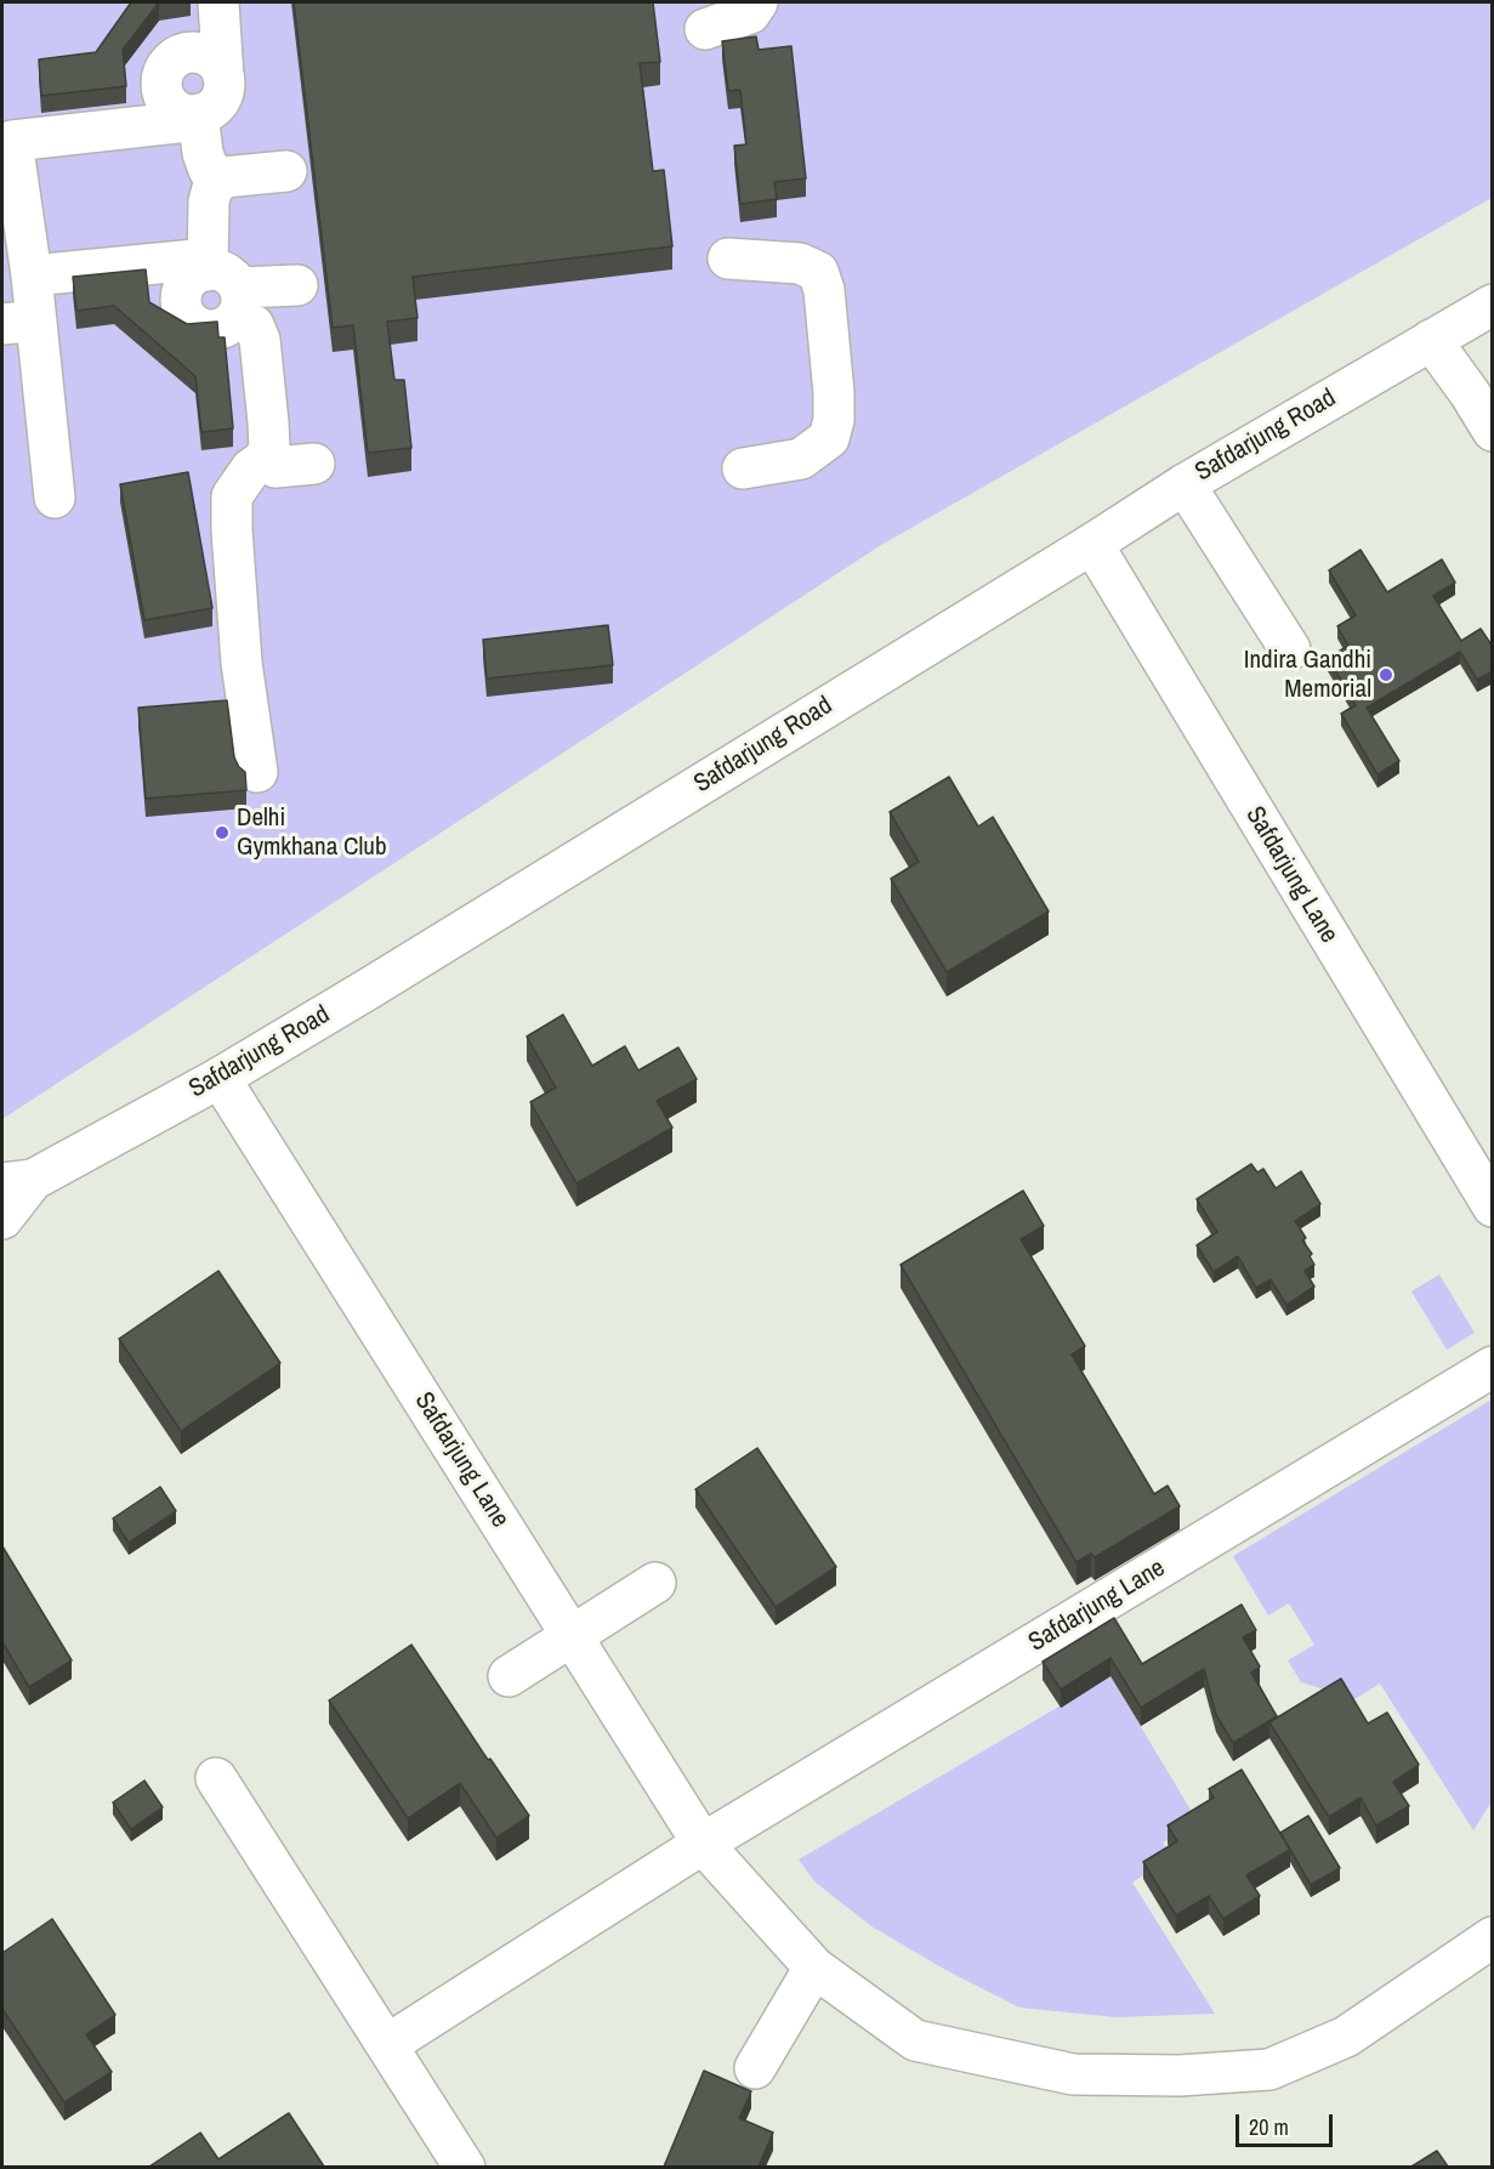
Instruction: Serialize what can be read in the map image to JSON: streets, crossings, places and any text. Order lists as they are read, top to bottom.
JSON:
{
  "streets": {
    "street": ["Safdarjung Road", "Safdarjung Lane"]
  },
  "crossings": [
    ["Safdarjung Road", "Safdarjung Lane"]
  ],
  "places": ["Indira Gandhi Memorial", "Delhi Gymkhana Club"],
  "scale_bar": "20 m"
}
